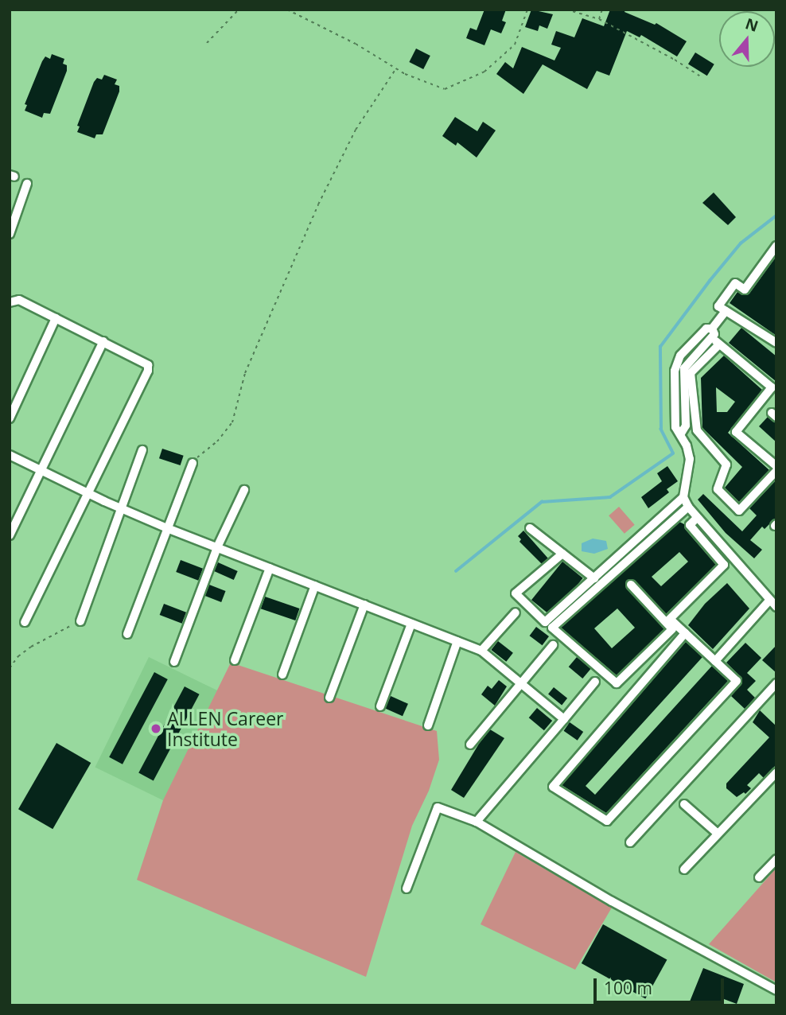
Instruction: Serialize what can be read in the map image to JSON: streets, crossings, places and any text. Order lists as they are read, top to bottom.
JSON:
{
  "places": ["ALLEN Career Institute"],
  "scale_bar": "100 m",
  "north": "top"
}
